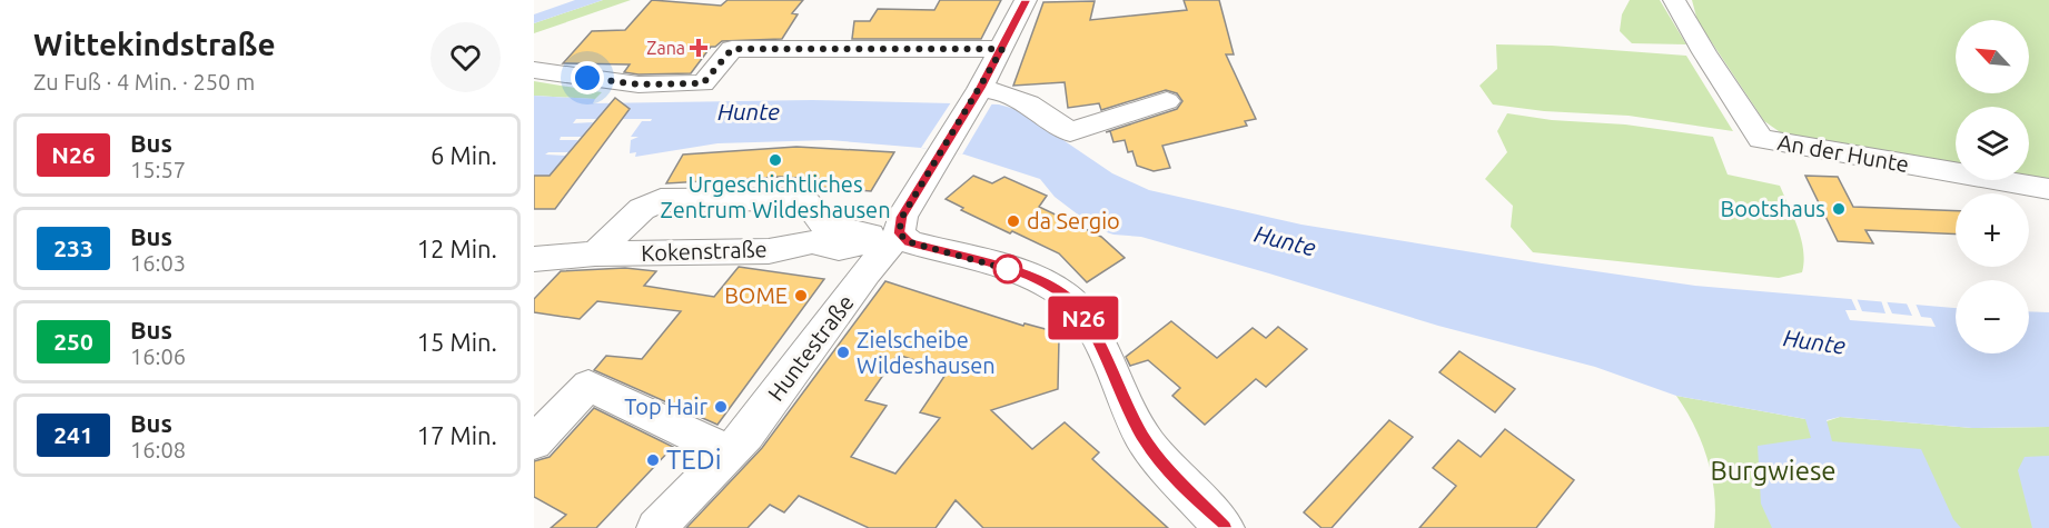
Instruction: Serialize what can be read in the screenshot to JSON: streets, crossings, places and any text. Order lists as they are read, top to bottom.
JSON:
{
  "streets": {
    "street": ["An der Hunte", "Kokenstraße", "Huntestraße"]
  },
  "crossings": [
    ["Kokenstraße", "Huntestraße"]
  ],
  "water": ["Hunte"],
  "parks": ["Burgwiese"],
  "places": {
    "health": ["Zana"],
    "other": [
      "Urgeschichtliches Zentrum Wildeshausen",
      "Bootshaus",
      "da Sergio",
      "BOME",
      "Zielscheibe Wildeshausen",
      "Top Hair",
      "TEDi"
    ]
  },
  "lines": ["bus line N26"],
  "north": "top left",
  "page": {
    "heading": ["Wittekindstraße", "Zu Fuß · 4 Min. · 250 m"],
    "on_map": "N26",
    "map_buttons": ["+", "−"],
    "list": [
      {
        "mark": "N26",
        "name": "Bus",
        "note": "15:57",
        "value": "6 Min."
      },
      {
        "mark": "233",
        "name": "Bus",
        "note": "16:03",
        "value": "12 Min."
      },
      {
        "mark": "250",
        "name": "Bus",
        "note": "16:06",
        "value": "15 Min."
      },
      {
        "mark": "241",
        "name": "Bus",
        "note": "16:08",
        "value": "17 Min."
      }
    ]
  }
}
